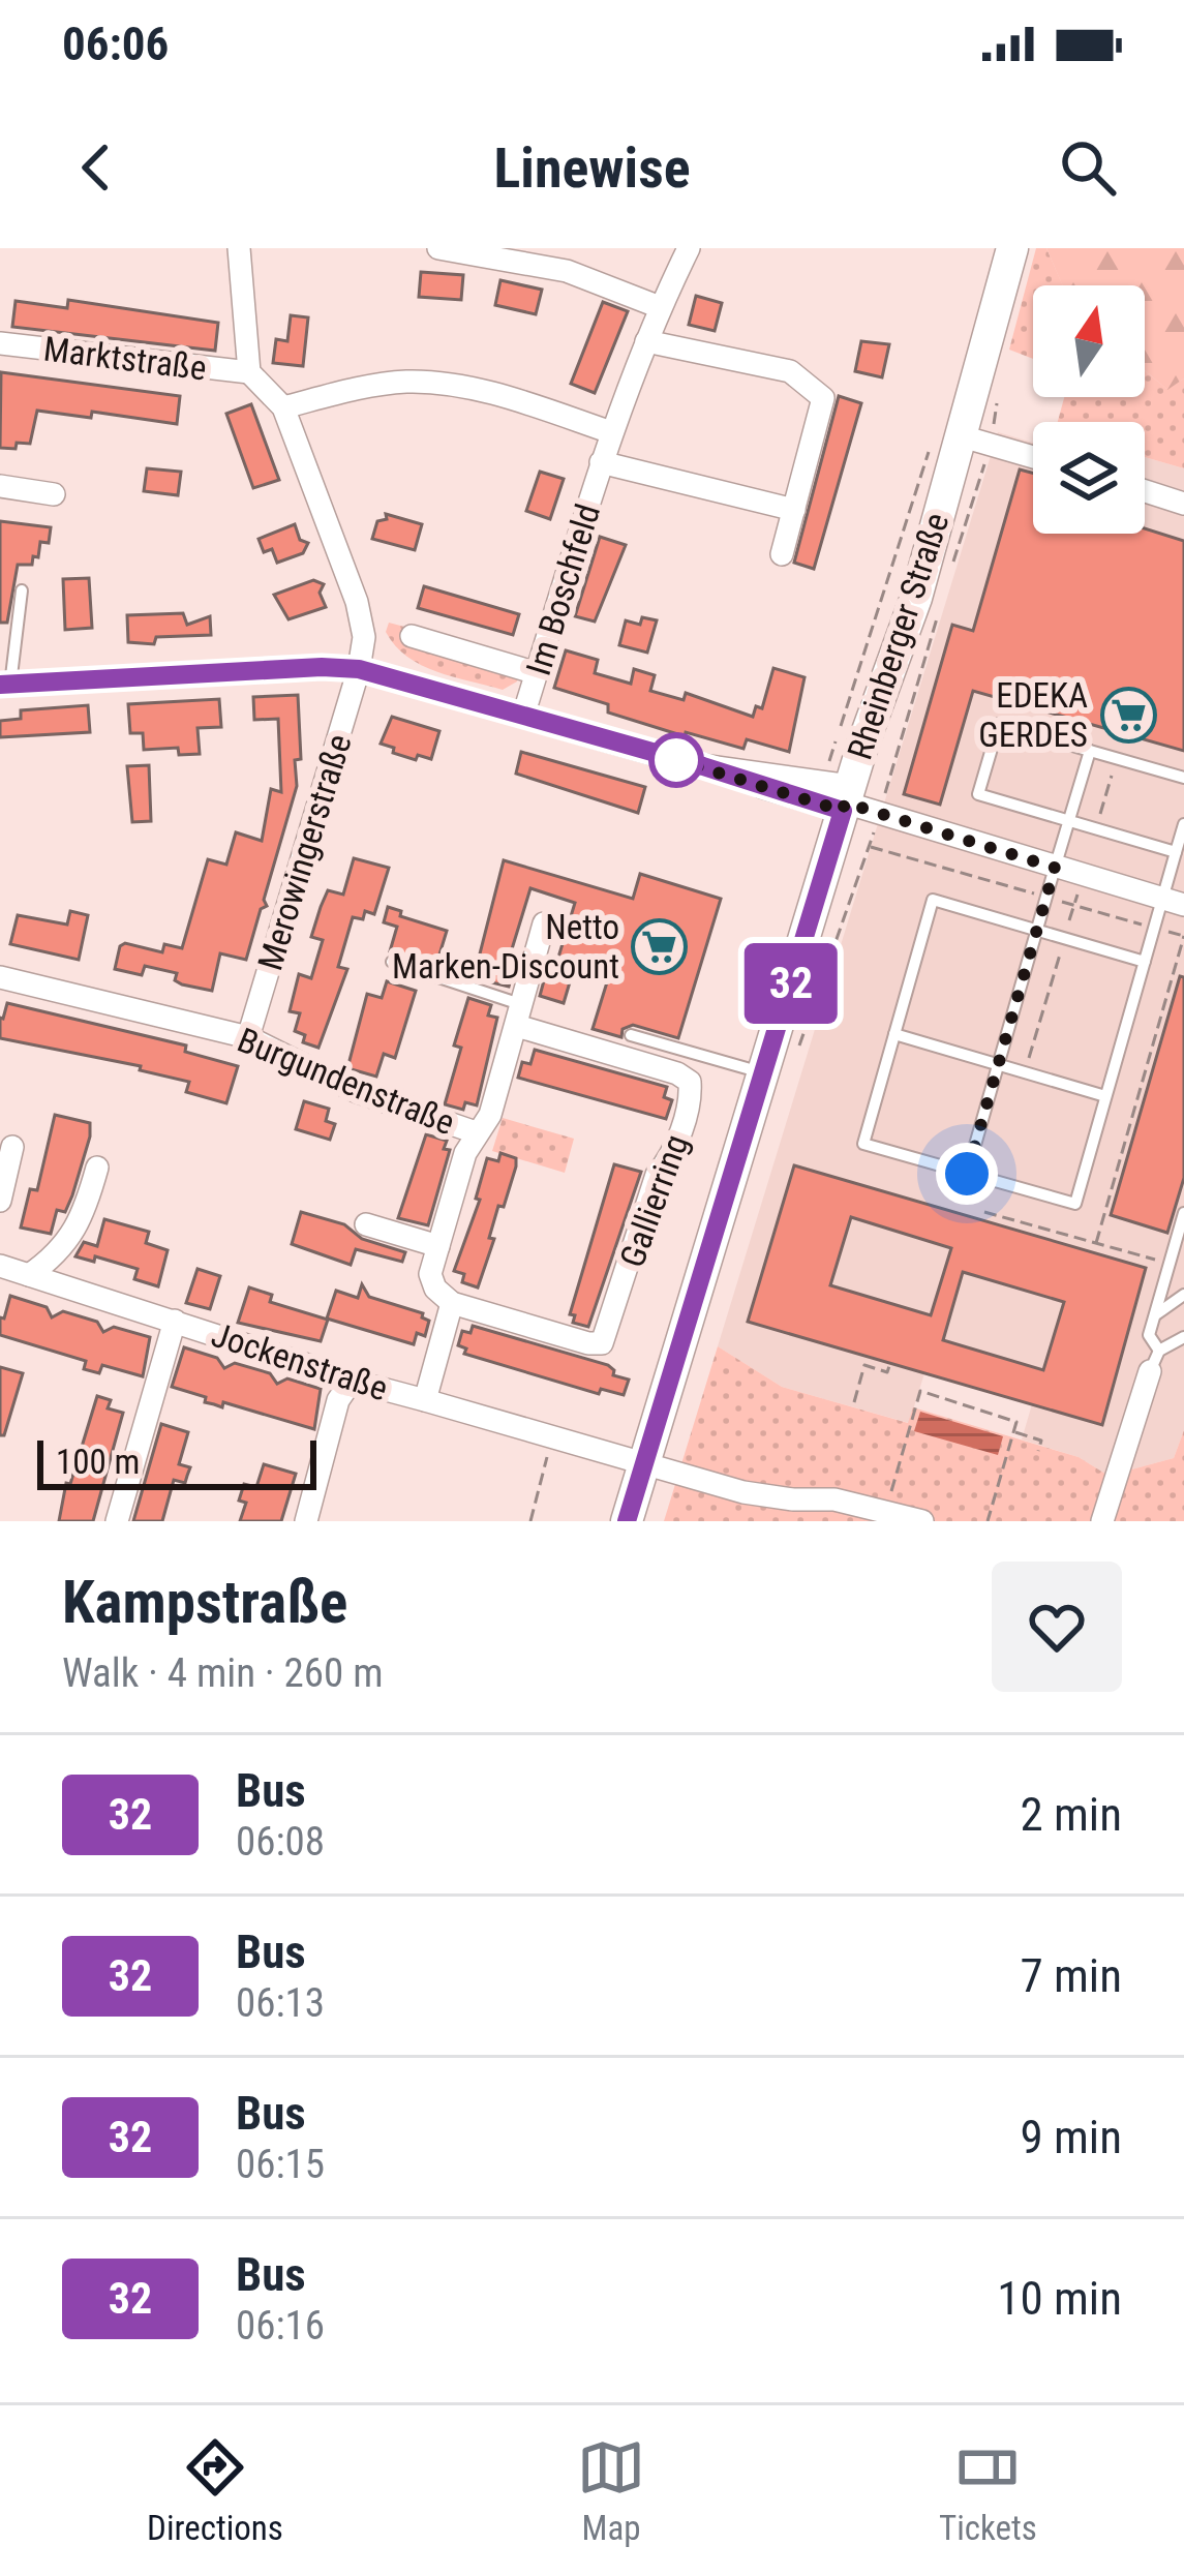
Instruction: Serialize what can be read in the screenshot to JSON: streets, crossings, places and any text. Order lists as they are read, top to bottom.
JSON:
{
  "streets": {
    "main road": ["Rheinberger Straße"],
    "street": [
      "Marktstraße",
      "Im Boschfeld",
      "Merowingerstraße",
      "Burgundenstraße",
      "Gallierring",
      "Jockenstraße"
    ]
  },
  "crossings": [
    ["Marktstraße", "Merowingerstraße"],
    ["Rheinberger Straße", "Jockenstraße"],
    ["Merowingerstraße", "Burgundenstraße"]
  ],
  "places": {
    "supermarket": ["EDEKA GERDES", "Netto Marken-Discount"]
  },
  "lines": ["bus line 32"],
  "scale_bar": "100 m",
  "north": "top",
  "page": {
    "status": "06:06",
    "header": "Linewise",
    "on_map": "32",
    "scale": "100 m",
    "heading": ["Kampstraße", "Walk · 4 min · 260 m"],
    "list": [
      {
        "mark": "32",
        "name": "Bus",
        "note": "06:08",
        "value": "2 min"
      },
      {
        "mark": "32",
        "name": "Bus",
        "note": "06:13",
        "value": "7 min"
      },
      {
        "mark": "32",
        "name": "Bus",
        "note": "06:15",
        "value": "9 min"
      },
      {
        "mark": "32",
        "name": "Bus",
        "note": "06:16",
        "value": "10 min"
      }
    ],
    "tabs": ["Directions", "Map", "Tickets"]
  }
}
